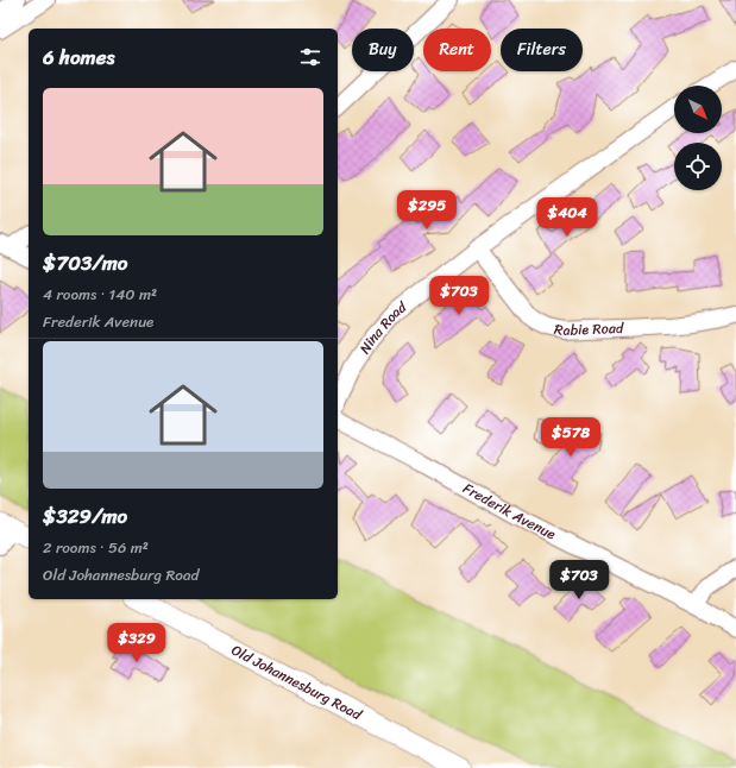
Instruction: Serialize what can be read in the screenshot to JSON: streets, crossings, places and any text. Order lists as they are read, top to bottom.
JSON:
{
  "streets": {
    "main road": ["Old Johannesburg Road"],
    "street": ["Rabie Road", "Nina Road", "Frederik Avenue"]
  },
  "crossings": [
    ["Rabie Road", "Nina Road"]
  ],
  "north": "bottom right",
  "page": {
    "chip": ["Buy", "Rent", "Filters"],
    "heading": "6 homes",
    "list": [
      {
        "name": "$703/mo",
        "note": "4 rooms · 140 m² · Frederik Avenue"
      },
      {
        "name": "$329/mo",
        "note": "2 rooms · 56 m² · Old Johannesburg Road"
      }
    ],
    "price": [
      "$295",
      "$404",
      "$703",
      "$578",
      "$703",
      "$329"
    ]
  }
}
